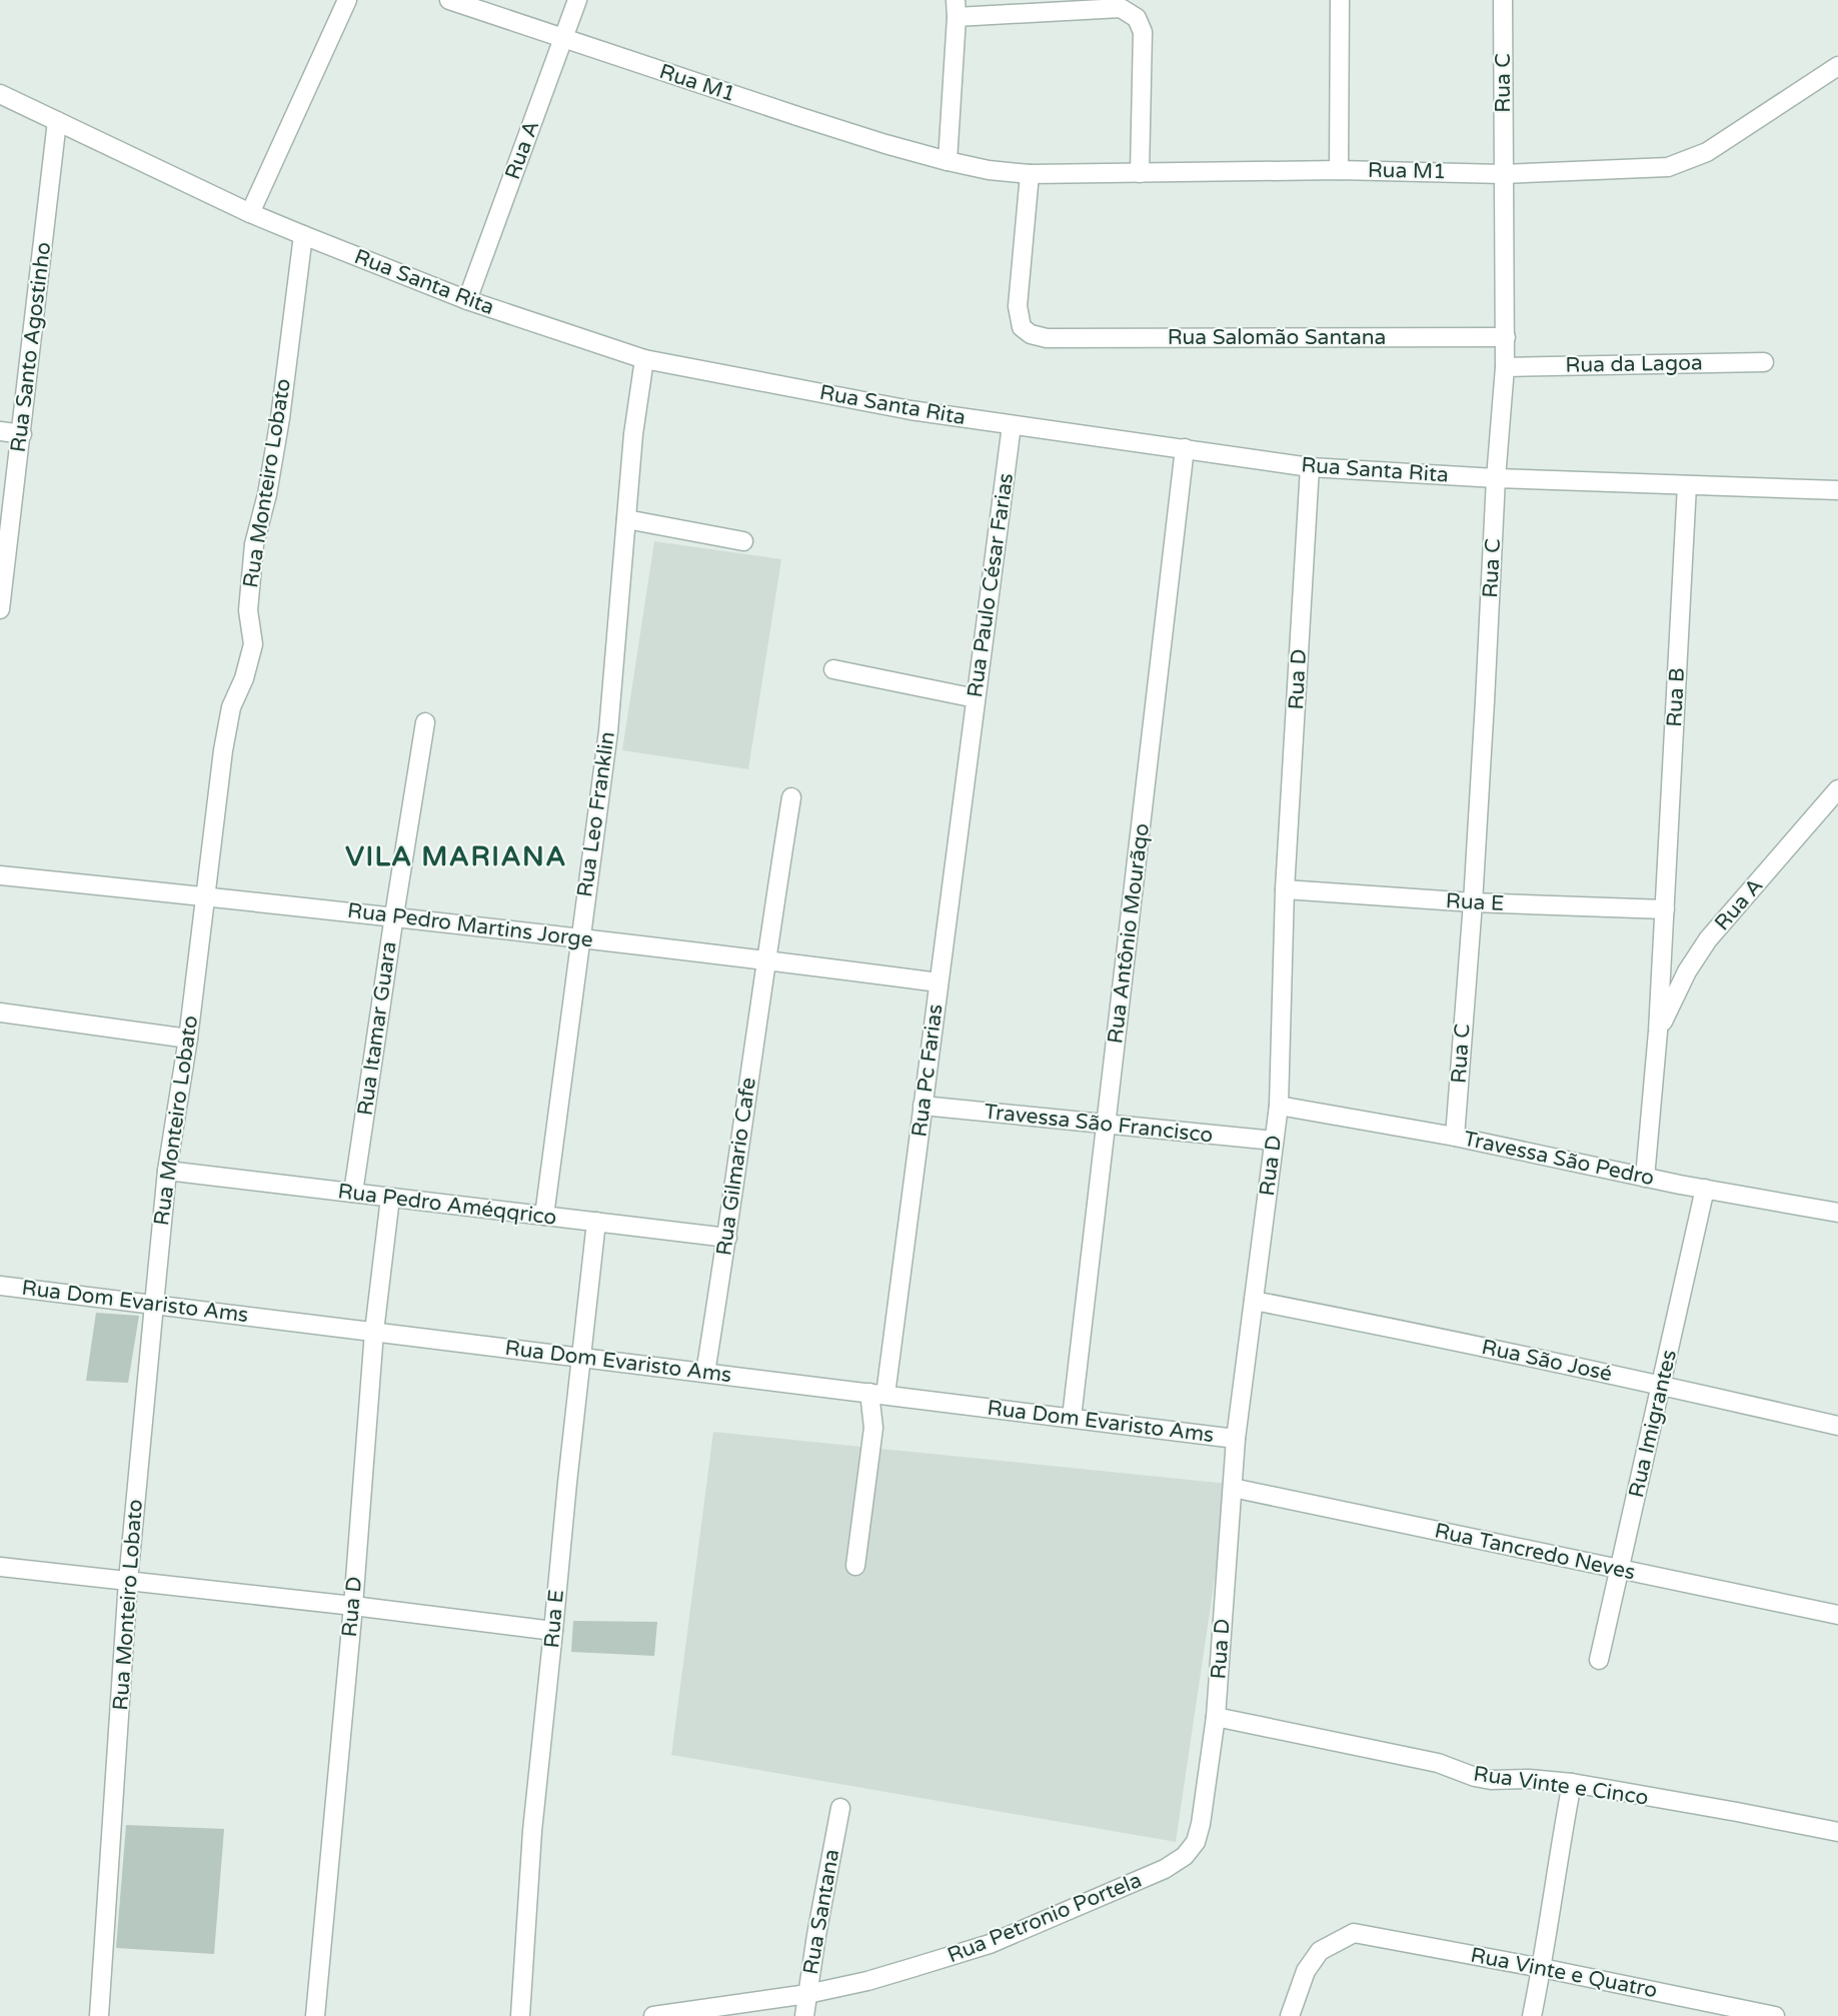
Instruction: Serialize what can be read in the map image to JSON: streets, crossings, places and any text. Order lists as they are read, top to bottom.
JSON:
{
  "streets": {
    "street": [
      "Rua M1",
      "Rua C",
      "Rua A",
      "Rua Santa Rita",
      "Rua Salomão Santana",
      "Rua Santo Agostinho",
      "Rua da Lagoa",
      "Rua Monteiro Lobato",
      "Rua Paulo César Farias",
      "Rua D",
      "Rua B",
      "Rua Leo Franklin",
      "Rua E",
      "Rua Pedro Martins Jorge",
      "Rua Antônio Mourãqo",
      "Rua Itamar Guara",
      "Rua Pc Farias",
      "Travessa São Francisco",
      "Travessa São Pedro",
      "Rua Gilmario Cafe",
      "Rua Pedro Améqqrico",
      "Rua Dom Evaristo Ams",
      "Rua São José",
      "Rua Imigrantes",
      "Rua Tancredo Neves",
      "Rua Vinte e Cinco",
      "Rua Santana",
      "Rua Petronio Portela",
      "Rua Vinte e Quatro"
    ]
  },
  "crossings": [
    ["Rua M1", "Rua C"],
    ["Rua M1", "Rua A"],
    ["Rua M1", "Rua Salomão Santana"],
    ["Rua C", "Rua Santa Rita"],
    ["Rua C", "Rua Salomão Santana"],
    ["Rua C", "Rua da Lagoa"],
    ["Rua C", "Rua E"],
    ["Rua C", "Travessa São Pedro"],
    ["Rua A", "Rua Santa Rita"],
    ["Rua A", "Rua B"],
    ["Rua A", "Rua E"],
    ["Rua A", "Travessa São Pedro"],
    ["Rua Santa Rita", "Rua Santo Agostinho"],
    ["Rua Santa Rita", "Rua Monteiro Lobato"],
    ["Rua Santa Rita", "Rua Paulo César Farias"],
    ["Rua Santa Rita", "Rua D"],
    ["Rua Santa Rita", "Rua B"],
    ["Rua Santa Rita", "Rua Leo Franklin"],
    ["Rua Santa Rita", "Rua Antônio Mourãqo"],
    ["Rua Monteiro Lobato", "Rua Pedro Martins Jorge"],
    ["Rua Monteiro Lobato", "Rua Pedro Améqqrico"],
    ["Rua Monteiro Lobato", "Rua Dom Evaristo Ams"],
    ["Rua Paulo César Farias", "Rua Pc Farias"],
    ["Rua D", "Rua E"],
    ["Rua D", "Travessa São Francisco"],
    ["Rua D", "Travessa São Pedro"],
    ["Rua D", "Rua Pedro Améqqrico"],
    ["Rua D", "Rua Dom Evaristo Ams"],
    ["Rua D", "Rua São José"],
    ["Rua D", "Rua Tancredo Neves"],
    ["Rua D", "Rua Vinte e Cinco"],
    ["Rua D", "Rua Petronio Portela"],
    ["Rua B", "Rua E"],
    ["Rua Leo Franklin", "Rua Pedro Martins Jorge"],
    ["Rua Leo Franklin", "Rua Pedro Améqqrico"],
    ["Rua E", "Rua Pedro Améqqrico"],
    ["Rua E", "Rua Dom Evaristo Ams"],
    ["Rua Pedro Martins Jorge", "Rua Itamar Guara"],
    ["Rua Pedro Martins Jorge", "Rua Pc Farias"],
    ["Rua Pedro Martins Jorge", "Rua Gilmario Cafe"],
    ["Rua Antônio Mourãqo", "Travessa São Francisco"],
    ["Rua Antônio Mourãqo", "Rua Dom Evaristo Ams"],
    ["Rua Itamar Guara", "Rua Pedro Améqqrico"],
    ["Rua Pc Farias", "Travessa São Francisco"],
    ["Rua Pc Farias", "Rua Dom Evaristo Ams"],
    ["Travessa São Pedro", "Rua Imigrantes"],
    ["Rua Gilmario Cafe", "Rua Pedro Améqqrico"],
    ["Rua Gilmario Cafe", "Rua Dom Evaristo Ams"],
    ["Rua São José", "Rua Imigrantes"],
    ["Rua Imigrantes", "Rua Tancredo Neves"],
    ["Rua Santana", "Rua Petronio Portela"]
  ],
  "districts": ["VILA MARIANA"]
}
